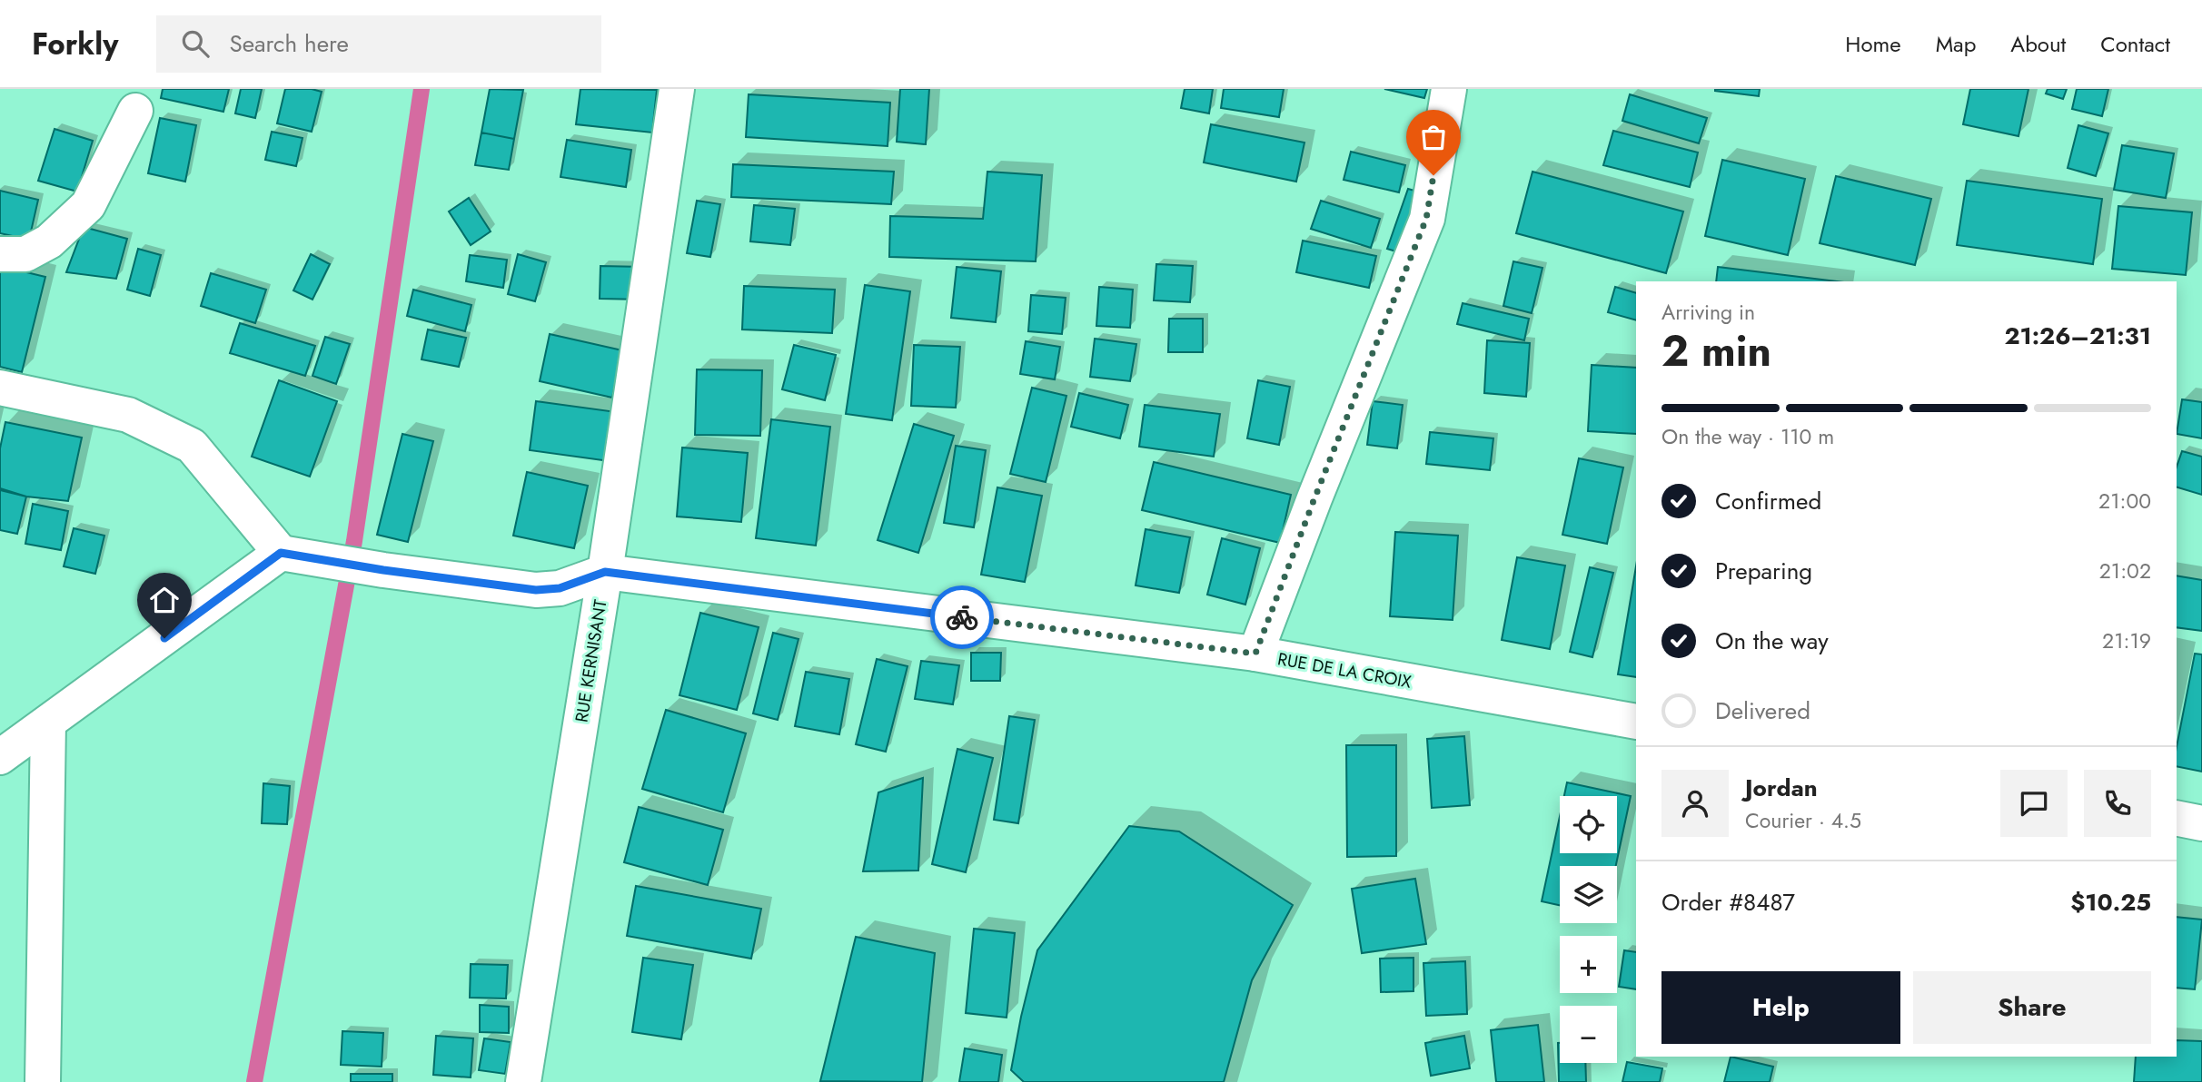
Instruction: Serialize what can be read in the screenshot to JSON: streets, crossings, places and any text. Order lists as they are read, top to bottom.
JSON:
{
  "streets": {
    "street": ["RUE KERNISANT", "RUE DE LA CROIX"]
  },
  "crossings": [
    ["RUE KERNISANT", "RUE DE LA CROIX"]
  ],
  "page": {
    "header": "Forkly",
    "search": "Search here",
    "nav": [
      "Home",
      "Map",
      "About",
      "Contact"
    ],
    "heading": ["2 min", "Arriving in", "21:26–21:31"],
    "panel": [
      "Jordan",
      "Courier · 4.5",
      "Order #8487",
      "$10.25"
    ],
    "bar": "On the way · 110 m",
    "list": [
      ["Confirmed", "21:00"],
      ["Preparing", "21:02"],
      ["On the way", "21:19"],
      "Delivered"
    ],
    "map_buttons": ["+", "−"],
    "buttons": ["Help", "Share"]
  }
}
